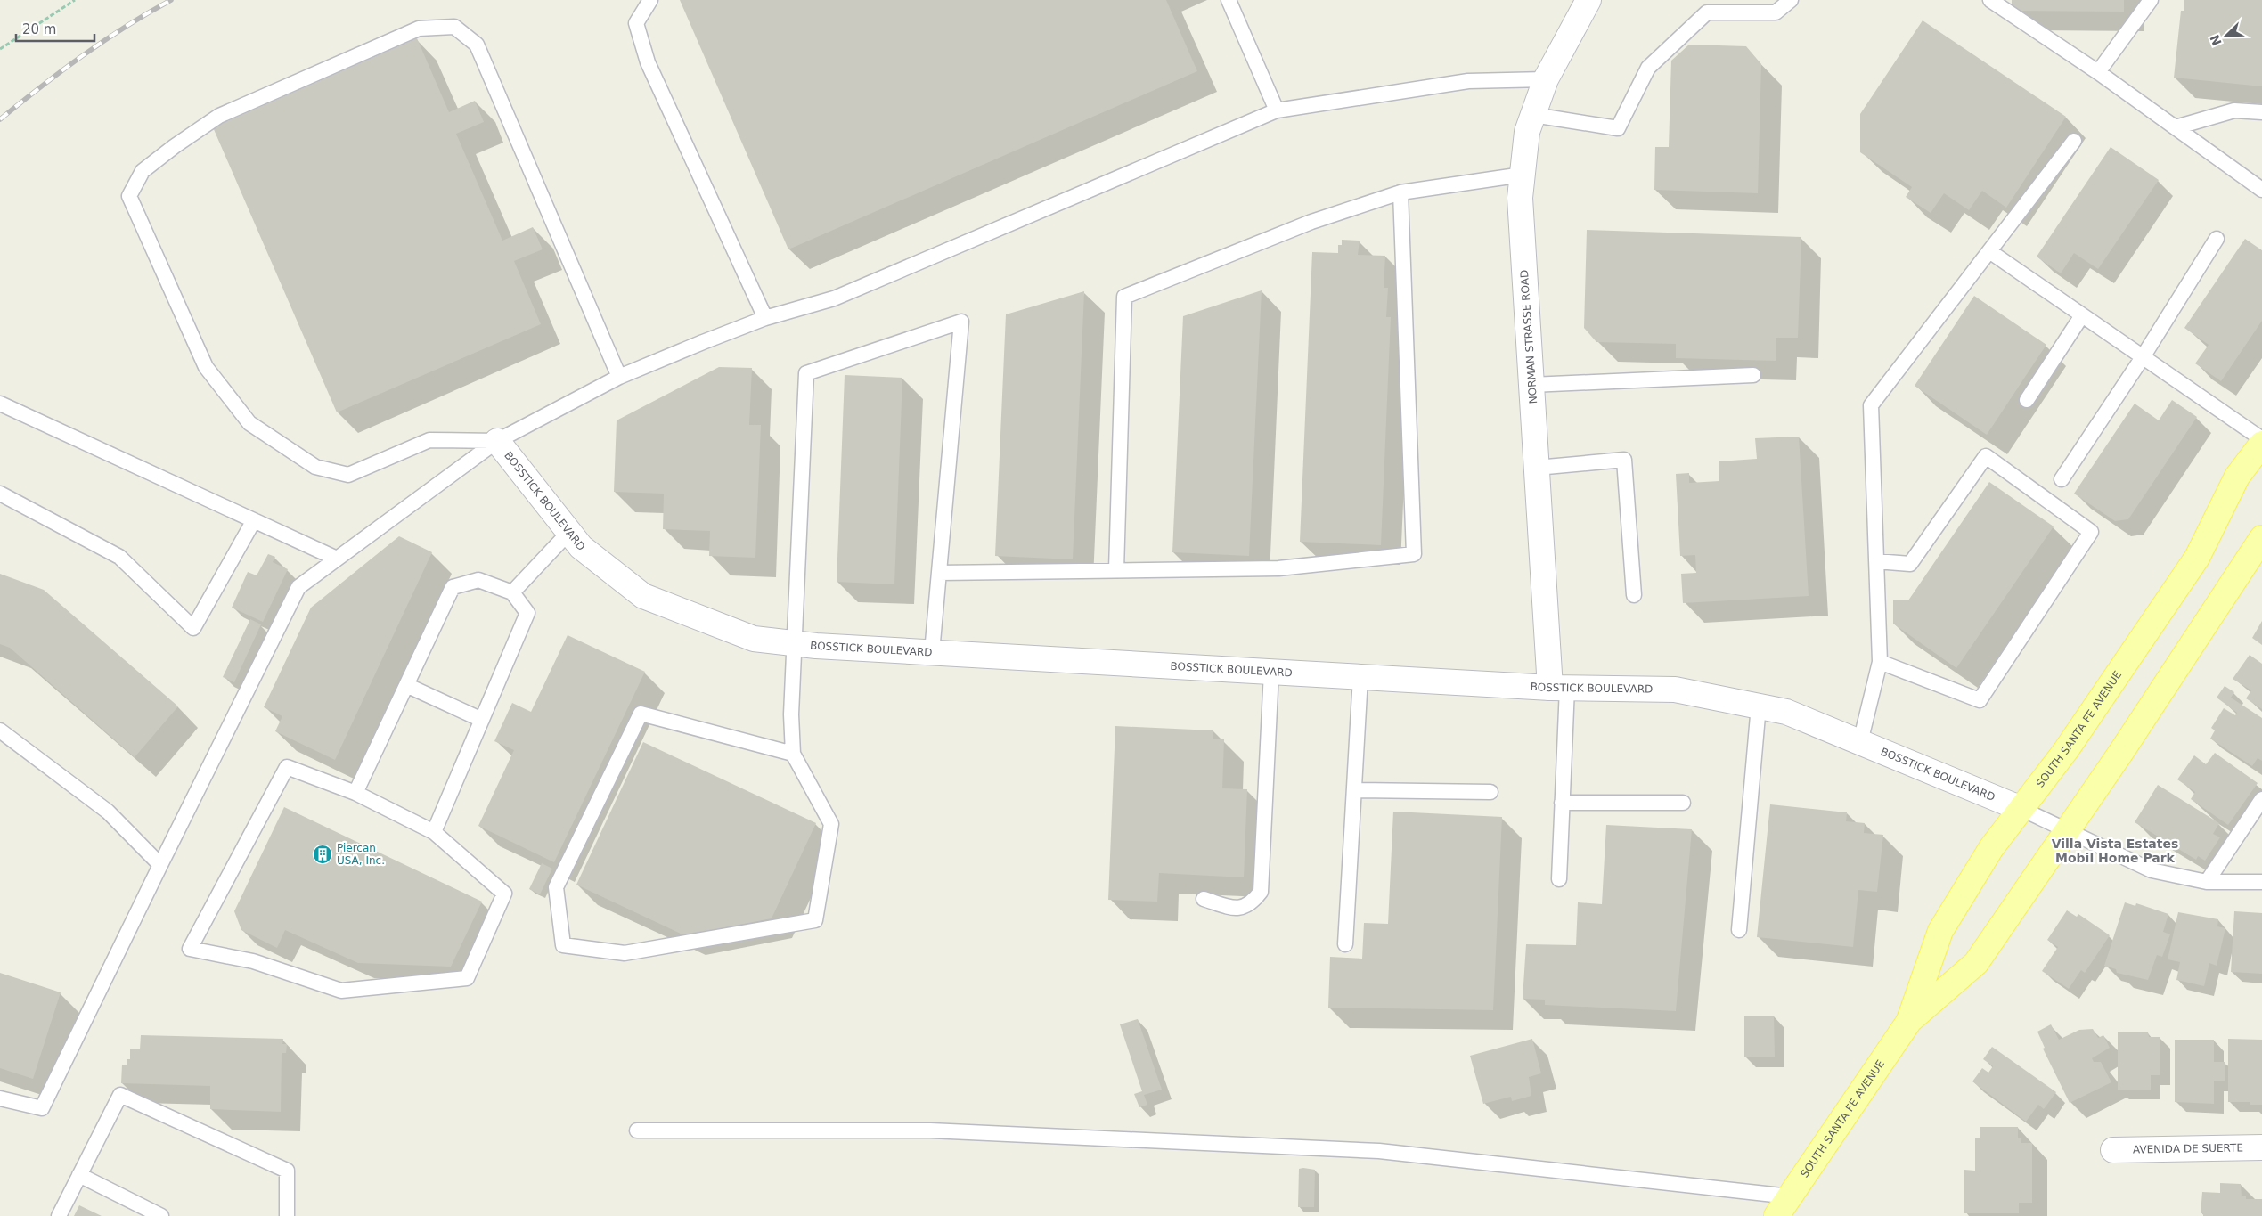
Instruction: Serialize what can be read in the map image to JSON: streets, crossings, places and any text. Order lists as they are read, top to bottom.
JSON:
{
  "streets": {
    "main road": ["SOUTH SANTA FE AVENUE"],
    "street": ["NORMAN STRASSE ROAD", "BOSSTICK BOULEVARD", "AVENIDA DE SUERTE"]
  },
  "crossings": [
    ["NORMAN STRASSE ROAD", "BOSSTICK BOULEVARD"],
    ["BOSSTICK BOULEVARD", "SOUTH SANTA FE AVENUE"]
  ],
  "districts": ["Villa Vista Estates Mobil Home Park"],
  "places": {
    "building": ["Piercan USA, Inc."]
  },
  "scale_bar": "20 m",
  "north": "bottom left"
}
